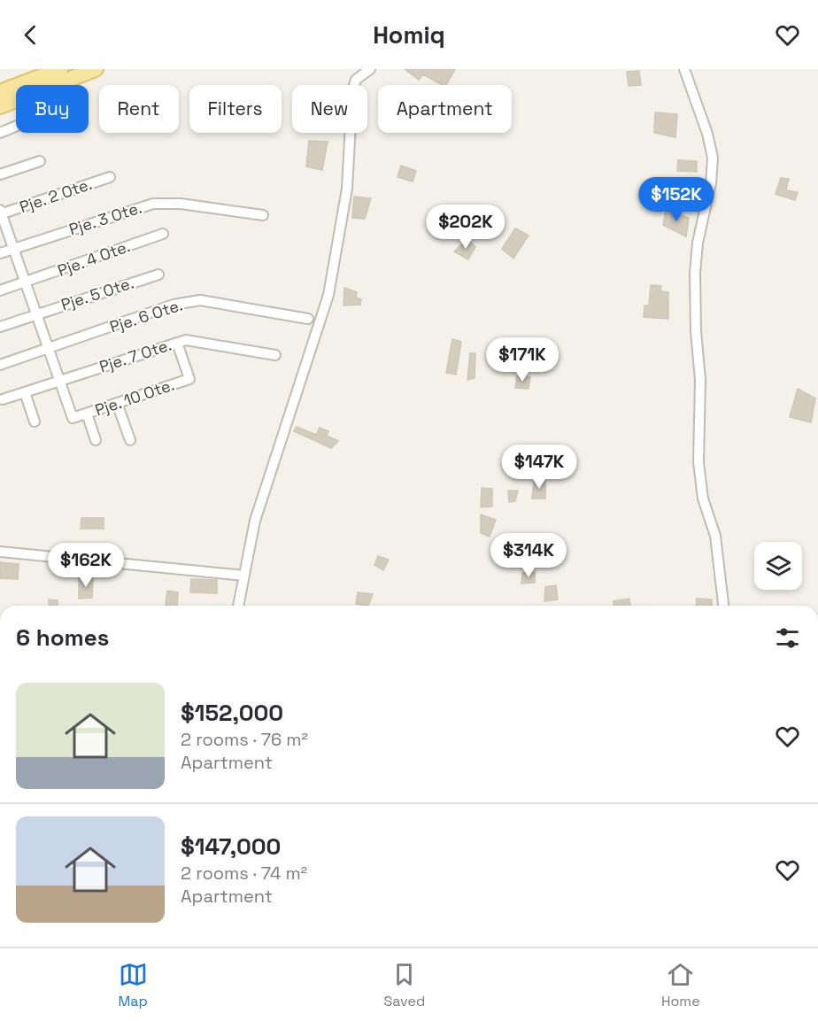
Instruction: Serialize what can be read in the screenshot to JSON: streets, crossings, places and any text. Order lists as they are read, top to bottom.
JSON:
{
  "streets": {
    "street": [
      "Pje. 2 Ote.",
      "Pje. 3 Ote.",
      "Pje. 4 Ote.",
      "Pje. 5 Ote.",
      "Pje. 6 Ote.",
      "Pje. 7 Ote.",
      "Pje. 10 Ote."
    ]
  },
  "crossings": [
    ["Pje. 7 Ote.", "Pje. 10 Ote."]
  ],
  "page": {
    "header": "Homiq",
    "chip": [
      "Buy",
      "Rent",
      "Filters",
      "New",
      "Apartment"
    ],
    "price": [
      "$152K",
      "$202K",
      "$171K",
      "$147K",
      "$314K",
      "$162K"
    ],
    "heading": "6 homes",
    "list": [
      {
        "name": "$152,000",
        "note": "2 rooms · 76 m² · Apartment"
      },
      {
        "name": "$147,000",
        "note": "2 rooms · 74 m² · Apartment"
      }
    ],
    "tabs": ["Map", "Saved", "Home"]
  }
}
